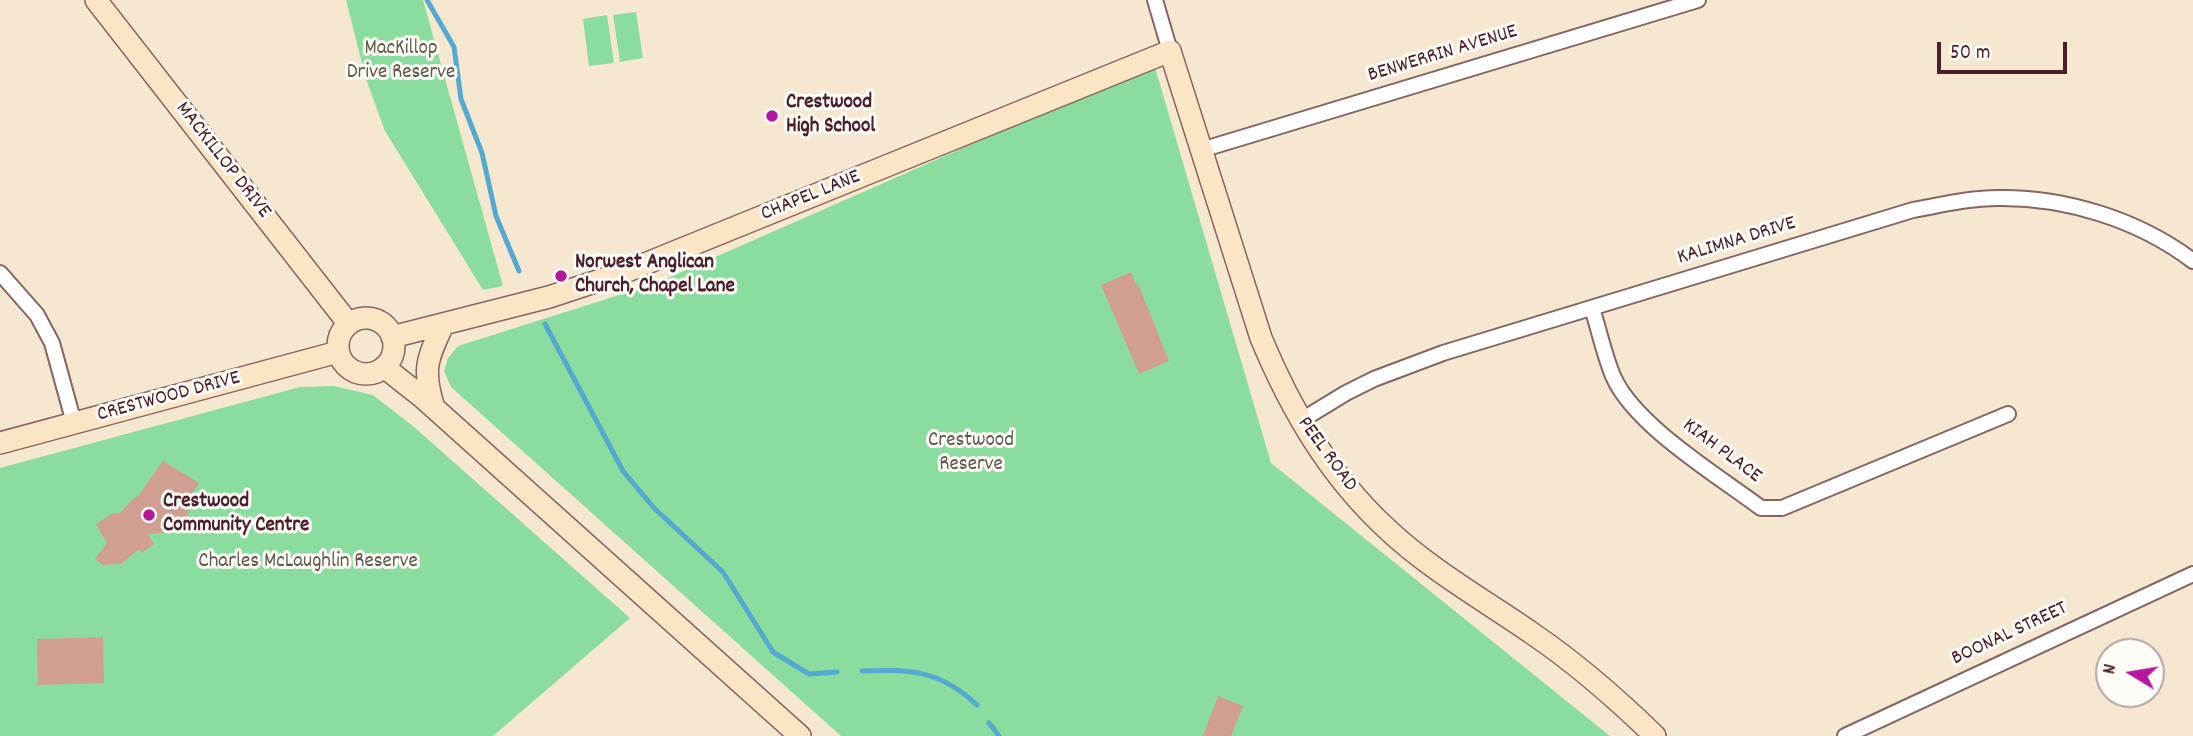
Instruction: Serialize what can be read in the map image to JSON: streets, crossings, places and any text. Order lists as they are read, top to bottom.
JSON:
{
  "streets": {
    "street": [
      "BENWERRIN AVENUE",
      "MACKILLOP DRIVE",
      "CHAPEL LANE",
      "KALIMNA DRIVE",
      "CRESTWOOD DRIVE",
      "KIAH PLACE",
      "PEEL ROAD",
      "BOONAL STREET"
    ]
  },
  "crossings": [
    ["BENWERRIN AVENUE", "PEEL ROAD"],
    ["MACKILLOP DRIVE", "CHAPEL LANE"],
    ["MACKILLOP DRIVE", "CRESTWOOD DRIVE"],
    ["CHAPEL LANE", "CRESTWOOD DRIVE"],
    ["CHAPEL LANE", "PEEL ROAD"],
    ["KALIMNA DRIVE", "KIAH PLACE"],
    ["KALIMNA DRIVE", "PEEL ROAD"]
  ],
  "parks": ["MacKillop Drive Reserve", "Crestwood Reserve", "Charles McLaughlin Reserve"],
  "places": ["Crestwood High School", "Norwest Anglican Church, Chapel Lane", "Crestwood Community Centre"],
  "scale_bar": "50 m",
  "north": "left"
}
